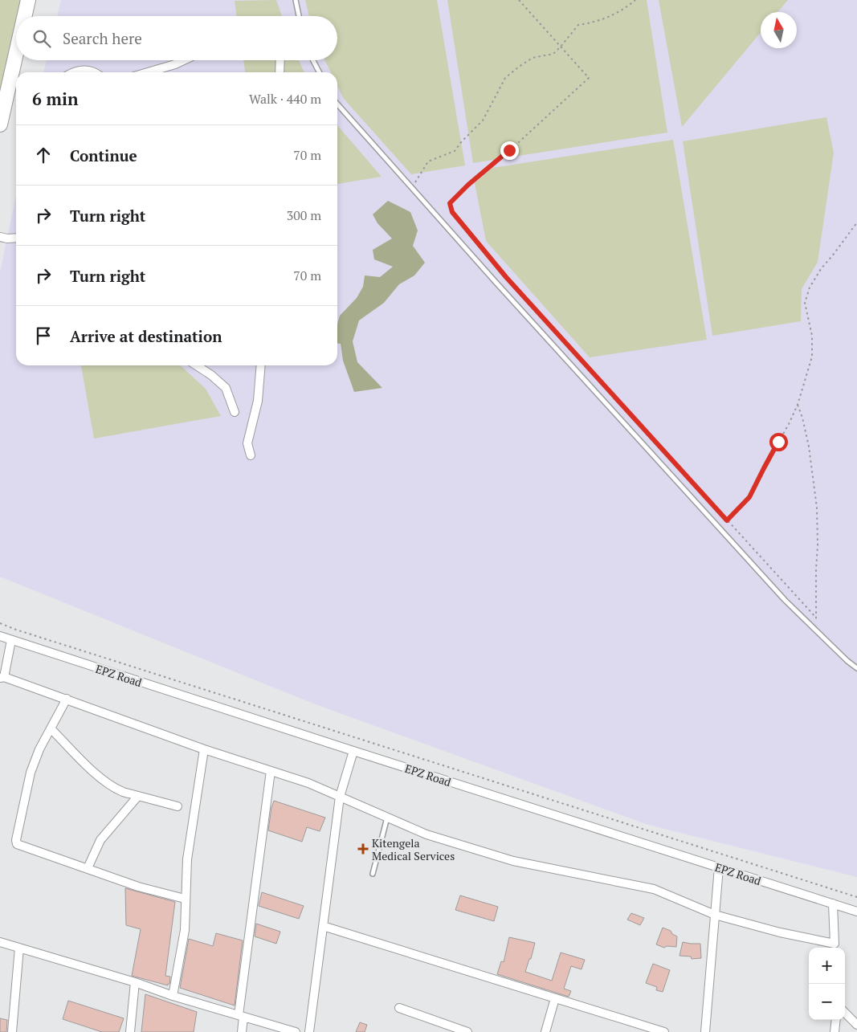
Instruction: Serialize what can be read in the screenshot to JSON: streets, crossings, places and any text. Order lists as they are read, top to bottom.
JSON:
{
  "streets": {
    "street": ["EPZ Road"]
  },
  "places": {
    "health": ["Kitengela Medical Services"]
  },
  "north": "top",
  "page": {
    "search": "Search here",
    "heading": ["6 min", "Walk · 440 m"],
    "list": [
      ["Continue", "70 m"],
      ["Turn right", "300 m"],
      ["Turn right", "70 m"],
      "Arrive at destination"
    ],
    "map_buttons": ["+", "−"]
  }
}
